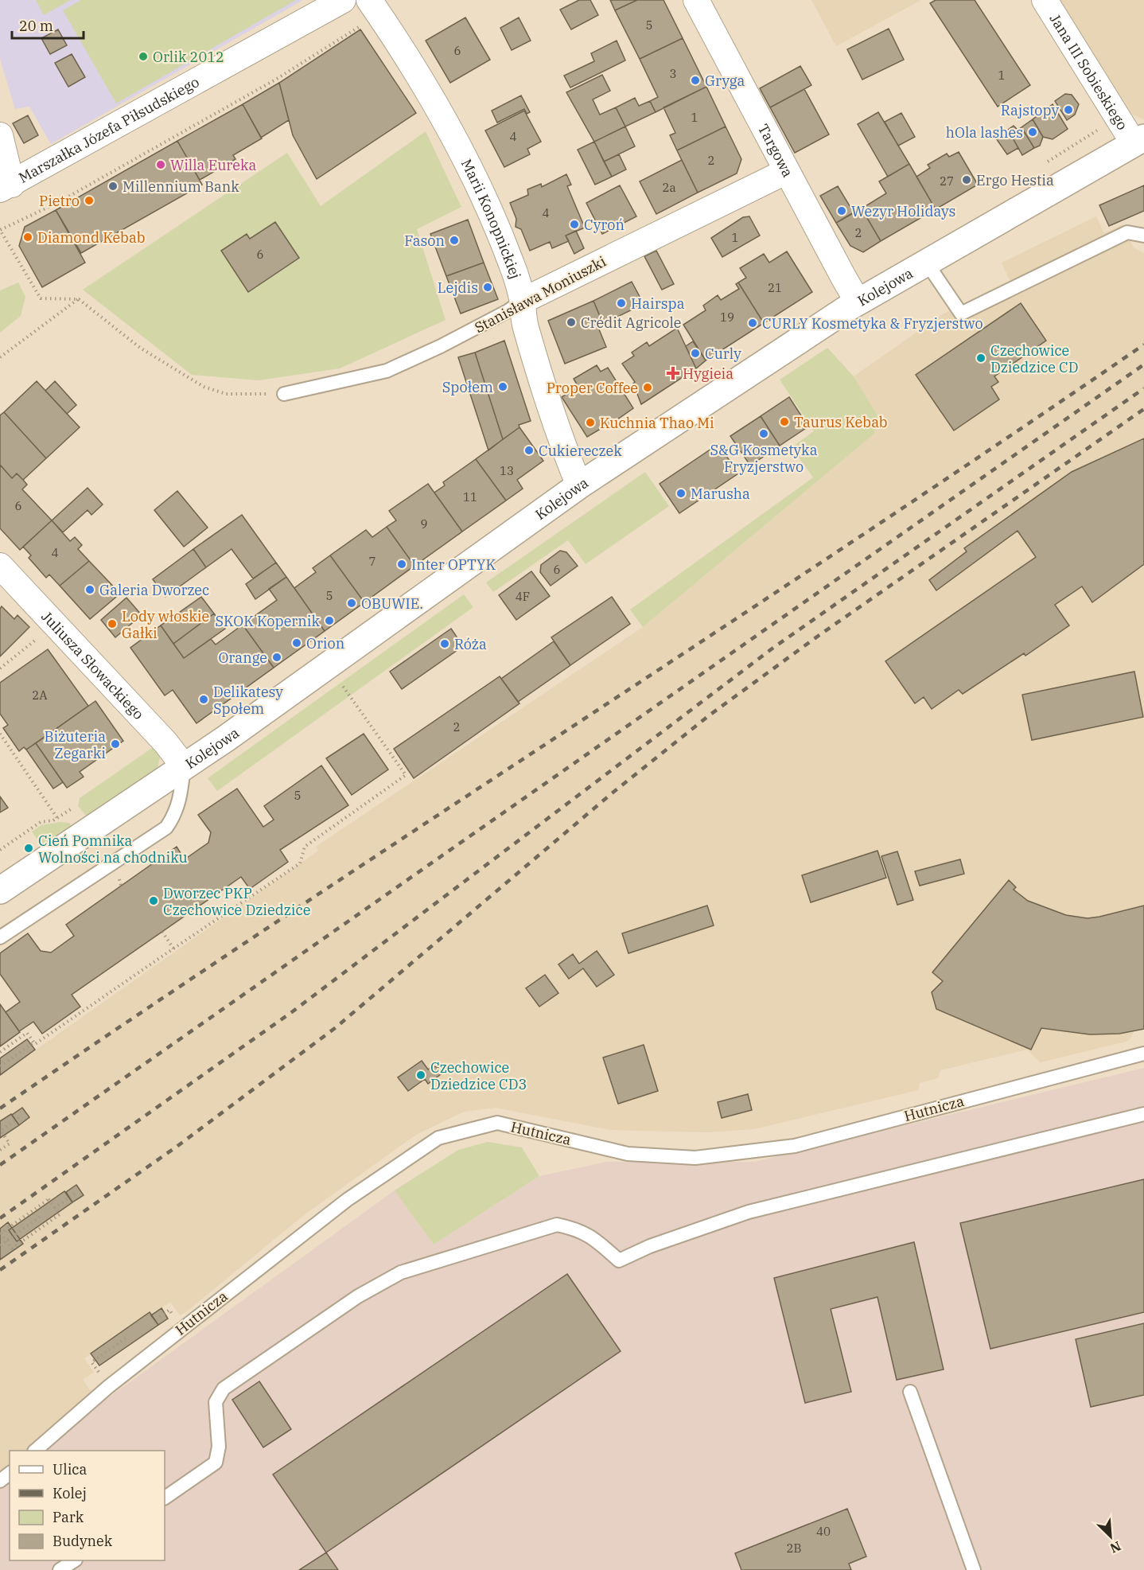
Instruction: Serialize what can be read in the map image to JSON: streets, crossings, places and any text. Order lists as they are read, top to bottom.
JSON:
{
  "streets": {
    "street": [
      "Jana III Sobieskiego",
      "Marszałka Józefa Piłsudskiego",
      "Targowa",
      "Marii Konopnickiej",
      "Kolejowa",
      "Stanisława Moniuszki",
      "Juliusza Słowackiego"
    ],
    "lane": ["Hutnicza"]
  },
  "crossings": [
    ["Jana III Sobieskiego", "Kolejowa"],
    ["Targowa", "Kolejowa"],
    ["Targowa", "Stanisława Moniuszki"],
    ["Marii Konopnickiej", "Kolejowa"],
    ["Marii Konopnickiej", "Stanisława Moniuszki"],
    ["Kolejowa", "Juliusza Słowackiego"]
  ],
  "places": {
    "other": [
      "Orlik 2012",
      "Gryga",
      "Rajstopy",
      "hOla lashes",
      "Willa Eureka",
      "Ergo Hestia",
      "Millennium Bank",
      "Pietro",
      "Wezyr Holidays",
      "Cyroń",
      "Diamond Kebab",
      "Fason",
      "Lejdis",
      "Hairspa",
      "Crédit Agricole",
      "CURLY Kosmetyka & Fryzjerstwo",
      "Curly",
      "Czechowice Dziedzice CD",
      "Społem",
      "Proper Coffee",
      "Taurus Kebab",
      "Kuchnia Thao Mi",
      "S&G Kosmetyka Fryzjerstwo",
      "Cukiereczek",
      "Marusha",
      "Inter OPTYK",
      "Galeria Dworzec",
      "OBUWIE.",
      "SKOK Kopernik",
      "Lody włoskie Gałki",
      "Orion",
      "Róża",
      "Orange",
      "Delikatesy Społem",
      "Biżuteria Zegarki",
      "Cień Pomnika Wolności na chodniku",
      "Dworzec PKP Czechowice Dziedzice",
      "Czechowice Dziedzice CD3"
    ],
    "health": ["Hygieia"]
  },
  "house_numbers": [
    "5",
    "6",
    "3",
    "1",
    "1",
    "4",
    "2",
    "27",
    "2a",
    "4",
    "2",
    "1",
    "6",
    "21",
    "19",
    "13",
    "11",
    "6",
    "9",
    "4",
    "7",
    "6",
    "5",
    "4F",
    "2A",
    "2",
    "5",
    "40",
    "2B"
  ],
  "legend": [
    "Ulica",
    "Kolej",
    "Park",
    "Budynek"
  ],
  "scale_bar": "20 m",
  "north": "bottom right"
}
